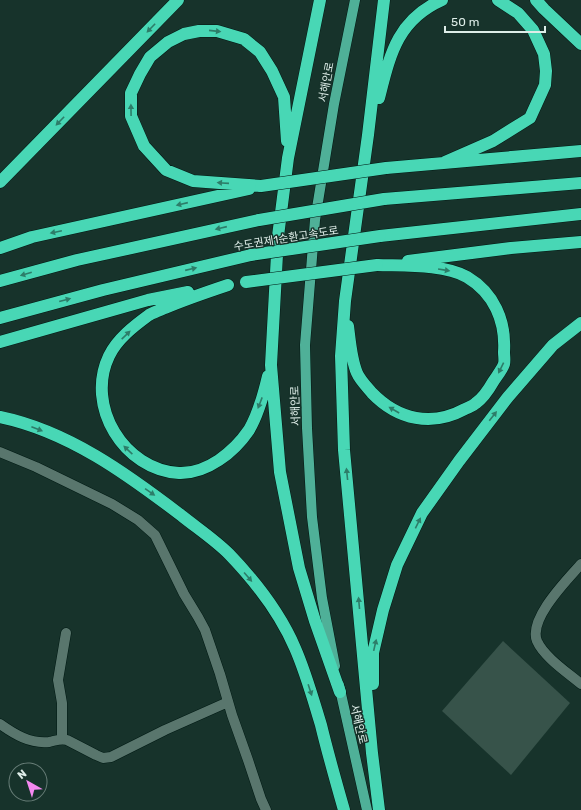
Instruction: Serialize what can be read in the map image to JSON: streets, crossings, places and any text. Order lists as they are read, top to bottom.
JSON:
{
  "streets": {
    "highway": ["수도권제1순환고속도로"],
    "main road": ["서해안로"]
  },
  "scale_bar": "50 m",
  "north": "top left"
}
